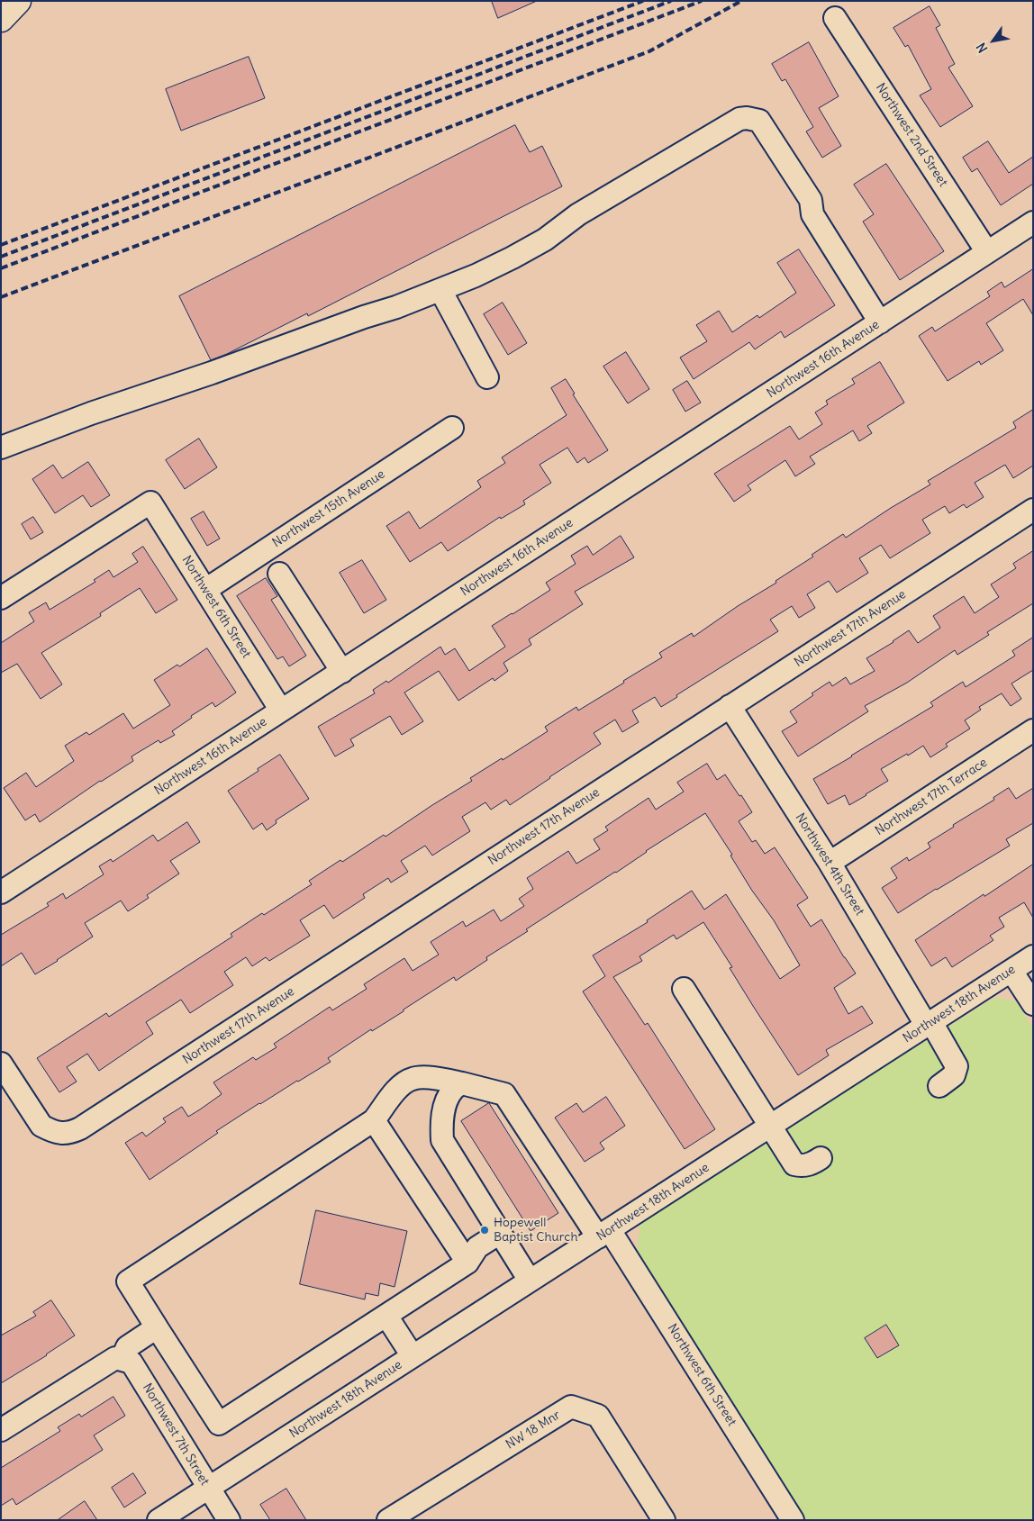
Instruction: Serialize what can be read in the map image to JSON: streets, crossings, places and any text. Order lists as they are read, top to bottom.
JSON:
{
  "streets": {
    "street": [
      "Northwest 2nd Street",
      "Northwest 16th Avenue",
      "Northwest 15th Avenue",
      "Northwest 6th Street",
      "Northwest 17th Avenue",
      "Northwest 17th Terrace",
      "Northwest 4th Street",
      "Northwest 18th Avenue",
      "NW 18 Mnr",
      "Northwest 7th Street"
    ]
  },
  "crossings": [
    ["Northwest 2nd Street", "Northwest 16th Avenue"],
    ["Northwest 16th Avenue", "Northwest 6th Street"],
    ["Northwest 15th Avenue", "Northwest 6th Street"],
    ["Northwest 6th Street", "Northwest 18th Avenue"],
    ["Northwest 17th Avenue", "Northwest 4th Street"],
    ["Northwest 17th Terrace", "Northwest 4th Street"],
    ["Northwest 4th Street", "Northwest 18th Avenue"],
    ["Northwest 18th Avenue", "Northwest 7th Street"]
  ],
  "places": ["Hopewell Baptist Church"],
  "north": "bottom left"
}
